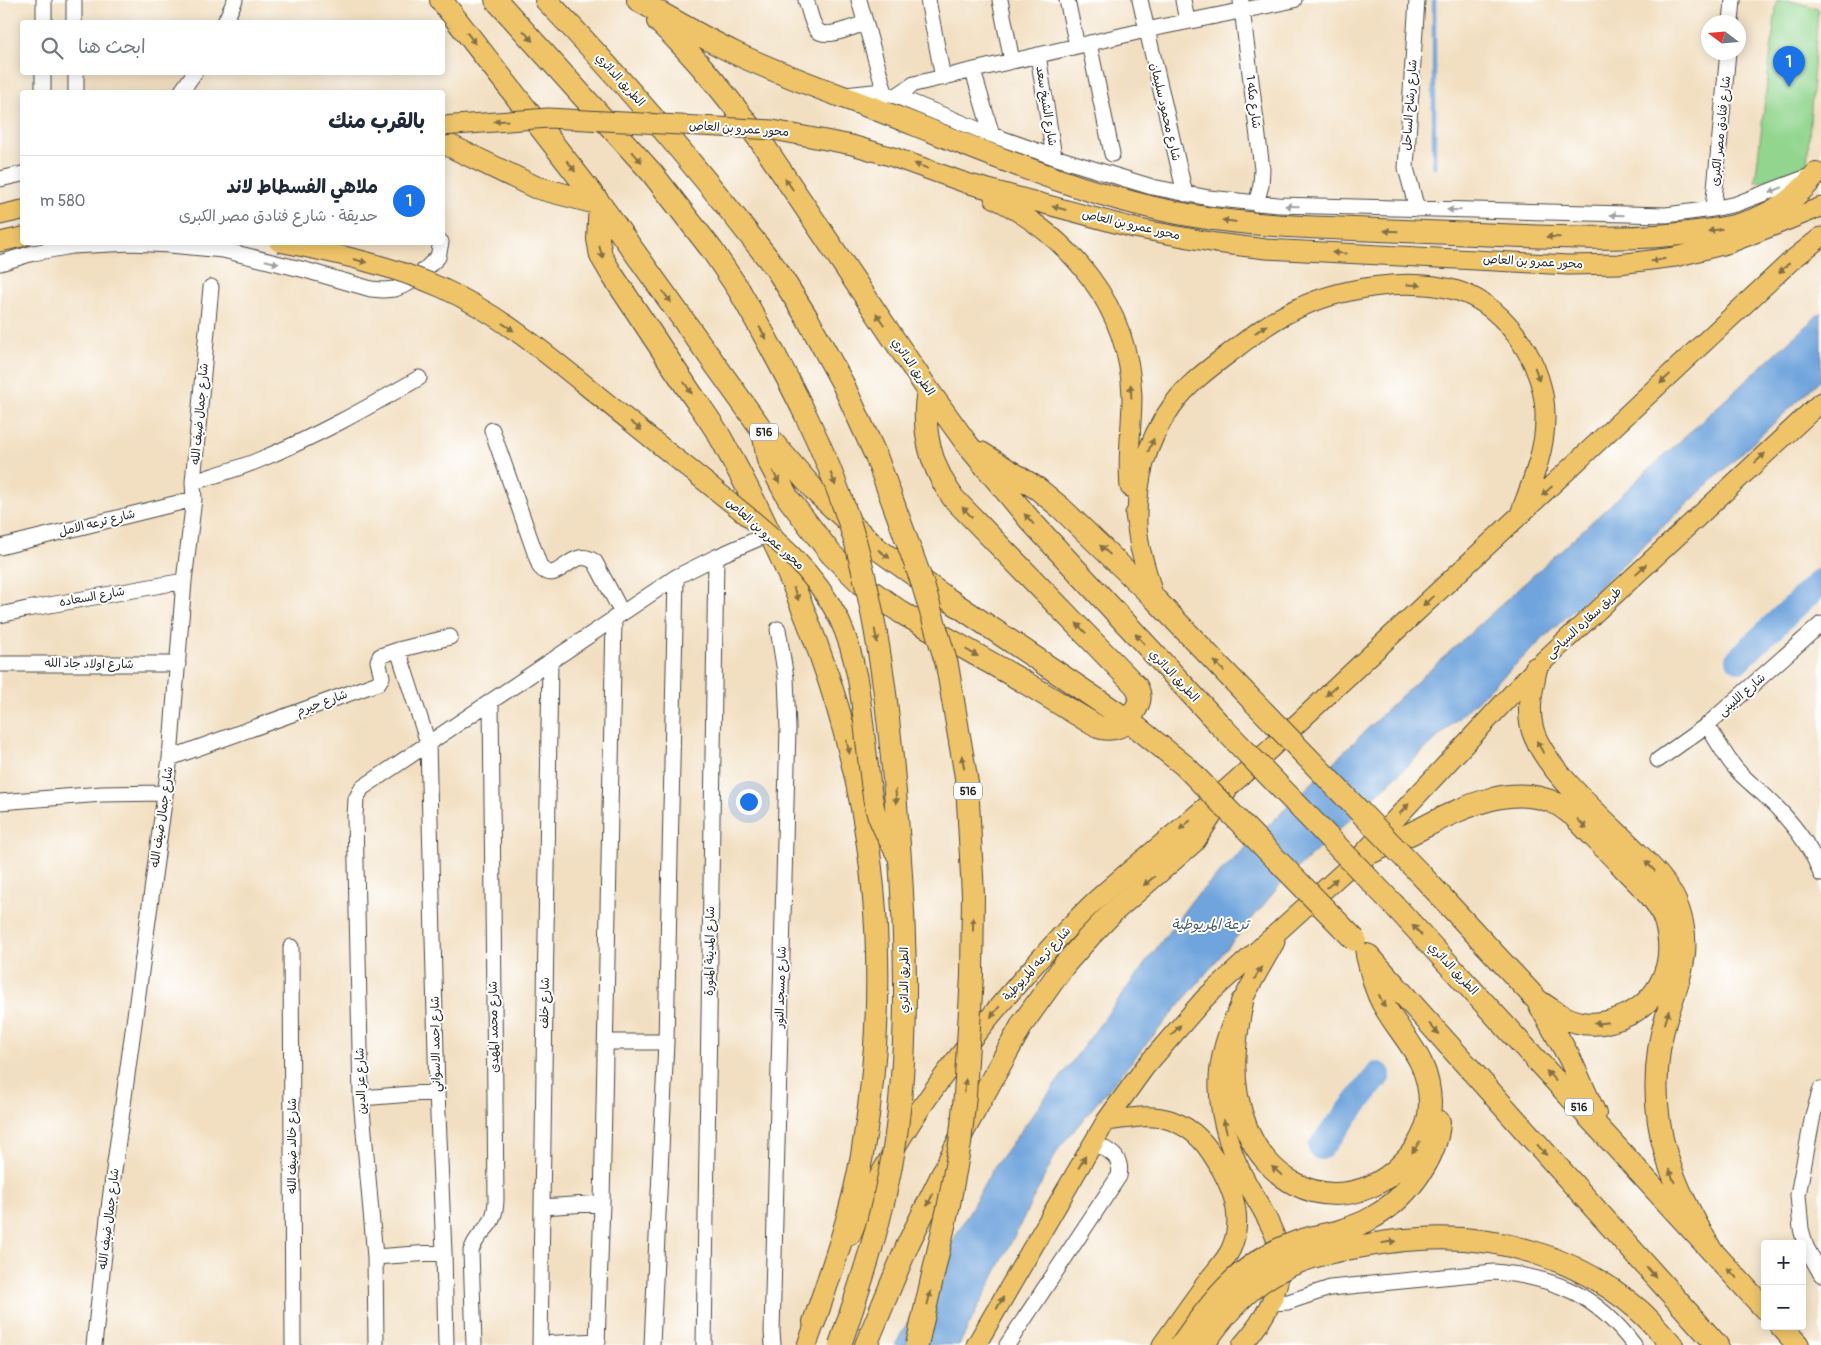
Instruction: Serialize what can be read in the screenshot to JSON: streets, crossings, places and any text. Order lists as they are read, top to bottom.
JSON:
{
  "streets": {
    "highway": ["الطريق الدائري", "516"],
    "main road": ["محور عمرو بن العاص", "طريق سقاره السياحى", "شارع ترعه المريوطية"],
    "street": [
      "شارع مكه 1",
      "شارع رشاح الساحل",
      "شارع الشيخ سعد",
      "شارع محمود سليمان",
      "شارع فنادق مصر الكبرى",
      "شارع جمال ضيف الله",
      "شارع ترعه الامل",
      "شارع السعاده",
      "شارع اولاد جاد الله",
      "شارع اللبينى",
      "شارع حيرم",
      "شارع المدينة المنورة",
      "شارع مسجد النور",
      "شارع خلف",
      "شارع محمد المهدى",
      "شارع احمد الاسواني",
      "شارع عز الدين",
      "شارع خالد ضيف الله"
    ]
  },
  "crossings": [
    ["الطريق الدائري", "محور عمرو بن العاص"],
    ["شارع جمال ضيف الله", "شارع ترعه الامل"],
    ["شارع جمال ضيف الله", "شارع السعاده"],
    ["شارع جمال ضيف الله", "شارع اولاد جاد الله"],
    ["شارع جمال ضيف الله", "شارع حيرم"],
    ["شارع حيرم", "شارع احمد الاسواني"],
    ["شارع المدينة المنورة", "شارع عز الدين"],
    ["شارع خلف", "شارع عز الدين"],
    ["شارع محمد المهدى", "شارع عز الدين"],
    ["شارع احمد الاسواني", "شارع عز الدين"]
  ],
  "water": ["ترعة المريوطية"],
  "north": "left",
  "page": {
    "search": "ابحث هنا",
    "pins": "1",
    "heading": "بالقرب منك",
    "list": [
      {
        "mark": "1",
        "name": "ملاهي الفسطاط لاند",
        "note": "حديقة · شارع فنادق مصر الكبرى",
        "value": "580 m"
      }
    ],
    "map_buttons": ["+", "−"]
  }
}
